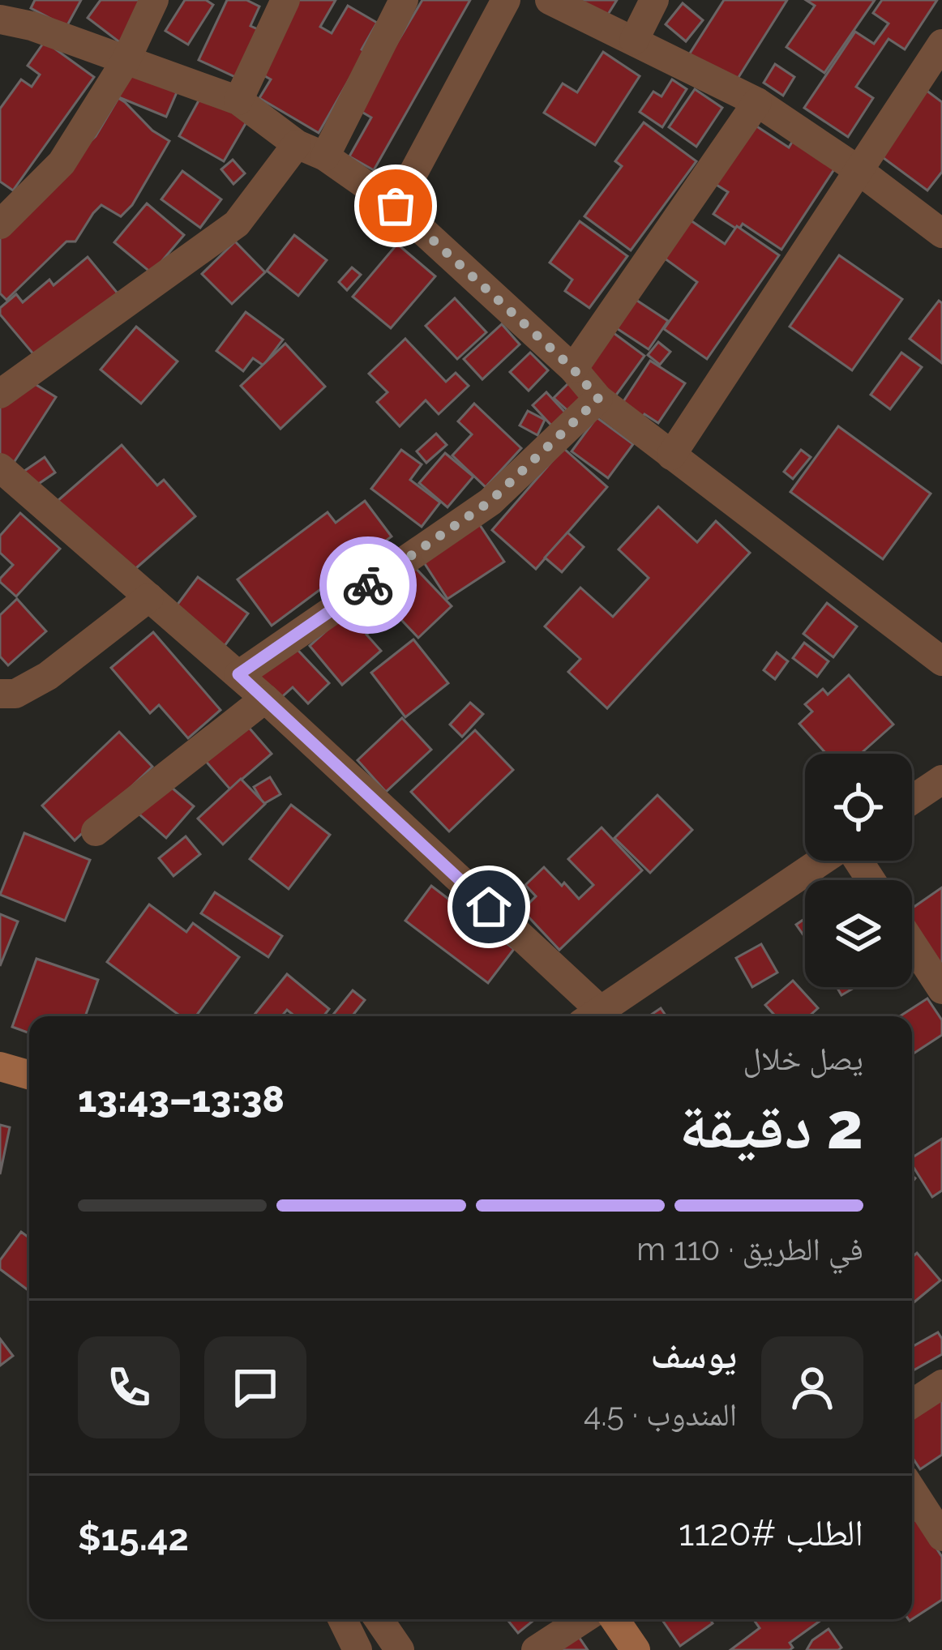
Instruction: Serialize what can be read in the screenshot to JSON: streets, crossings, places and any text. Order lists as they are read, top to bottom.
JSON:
{
  "page": {
    "heading": ["2 دقيقة", "يصل خلال", "13:38–13:43"],
    "panel": [
      "يوسف",
      "المندوب · 4.5",
      "الطلب #1120",
      "$15.42"
    ],
    "bar": "في الطريق · 110 m"
  }
}
